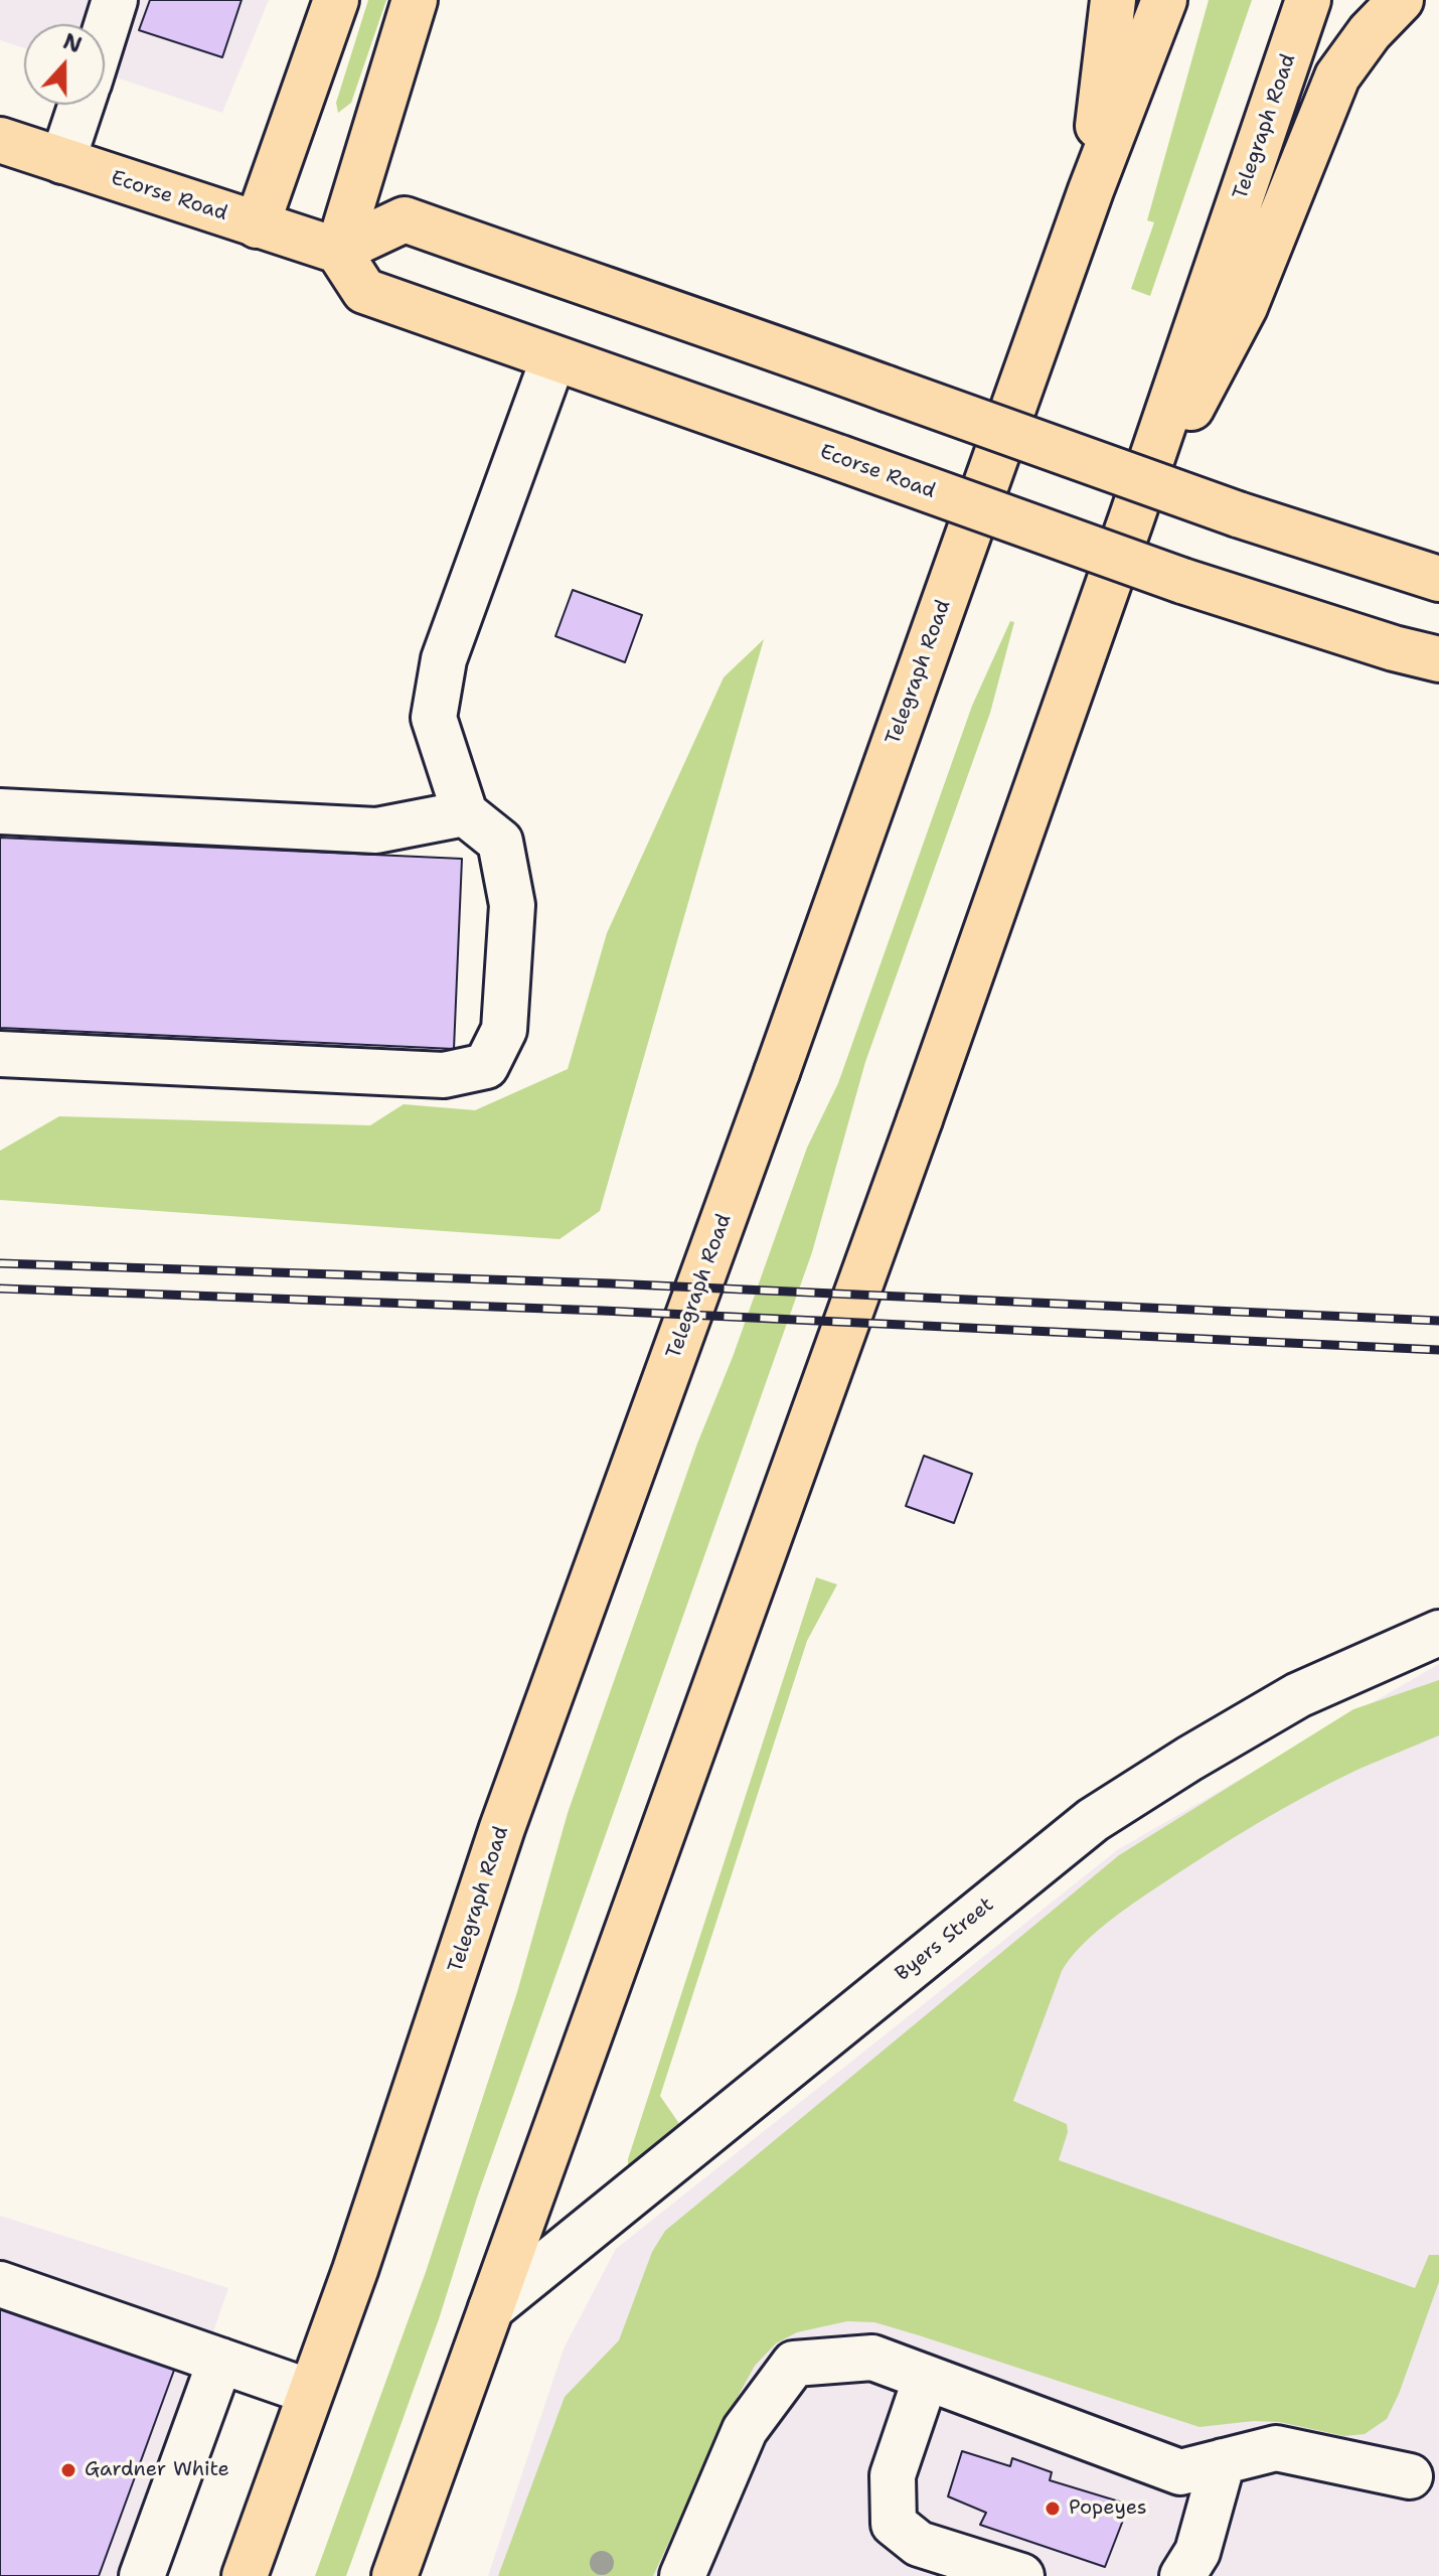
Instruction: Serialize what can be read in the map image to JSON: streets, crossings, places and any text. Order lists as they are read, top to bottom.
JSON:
{
  "streets": {
    "main road": ["Telegraph Road", "Ecorse Road"],
    "street": ["Byers Street"]
  },
  "crossings": [
    ["Telegraph Road", "Byers Street"]
  ],
  "places": ["Gardner White", "Popeyes"],
  "north": "top"
}
